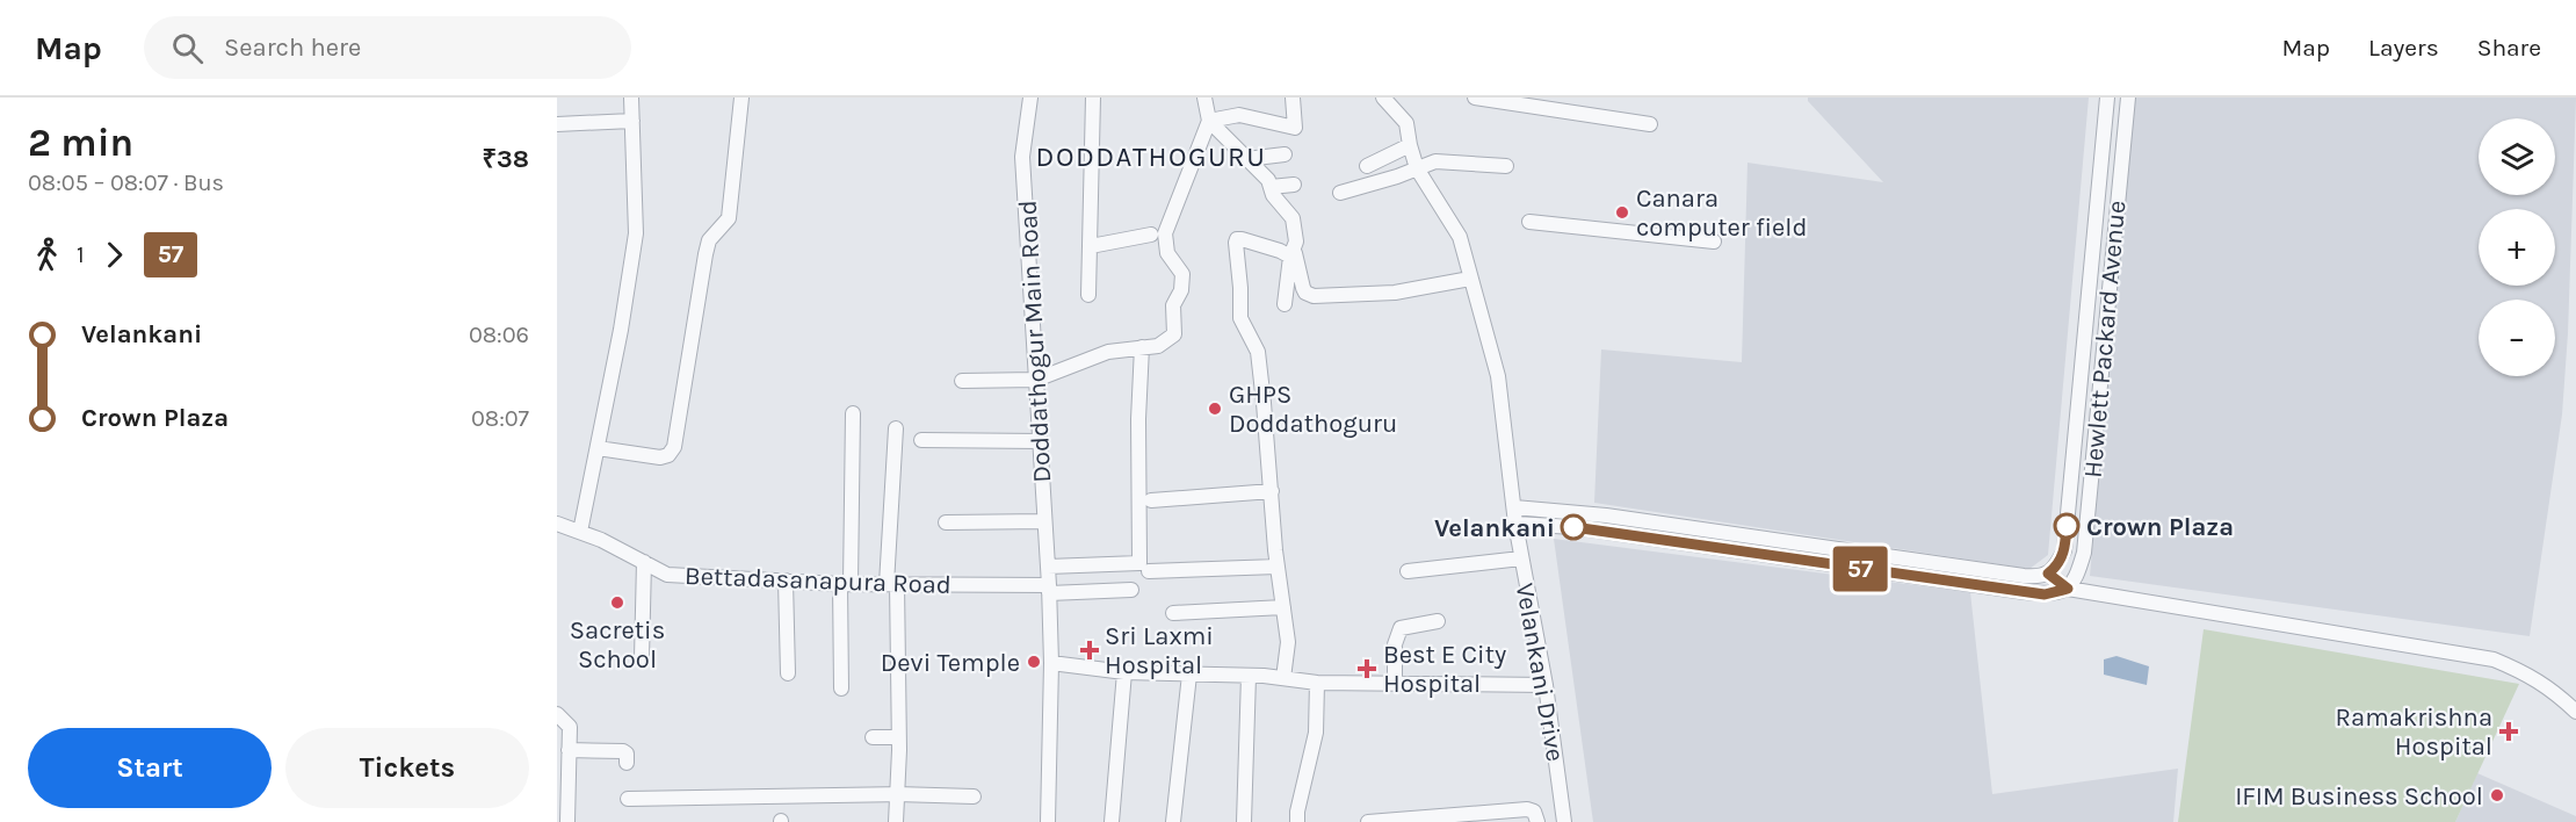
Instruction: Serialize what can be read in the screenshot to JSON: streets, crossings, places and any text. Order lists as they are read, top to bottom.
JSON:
{
  "streets": {
    "street": [
      "Hewlett Packard Avenue",
      "Doddathogur Main Road",
      "Bettadasanapura Road",
      "Velankani Drive"
    ]
  },
  "crossings": [
    ["Doddathogur Main Road", "Bettadasanapura Road"]
  ],
  "districts": ["DODDATHOGURU"],
  "places": {
    "other": [
      "Canara computer field",
      "GHPS Doddathoguru",
      "Crown Plaza",
      "Velankani",
      "Sacretis School",
      "Devi Temple",
      "IFIM Business School"
    ],
    "health": ["Sri Laxmi Hospital", "Best E City Hospital", "Ramakrishna Hospital"]
  },
  "lines": ["bus line 57"],
  "page": {
    "header": "Map",
    "search": "Search here",
    "nav": ["Map", "Layers", "Share"],
    "heading": ["2 min", "08:05 – 08:07 · Bus", "₹38"],
    "on_map": "57",
    "map_buttons": ["+", "−"],
    "legs": ["1", "57"],
    "list": [
      {
        "name": "Velankani",
        "value": "08:06"
      },
      {
        "name": "Crown Plaza",
        "value": "08:07"
      }
    ],
    "buttons": ["Start", "Tickets"]
  }
}
